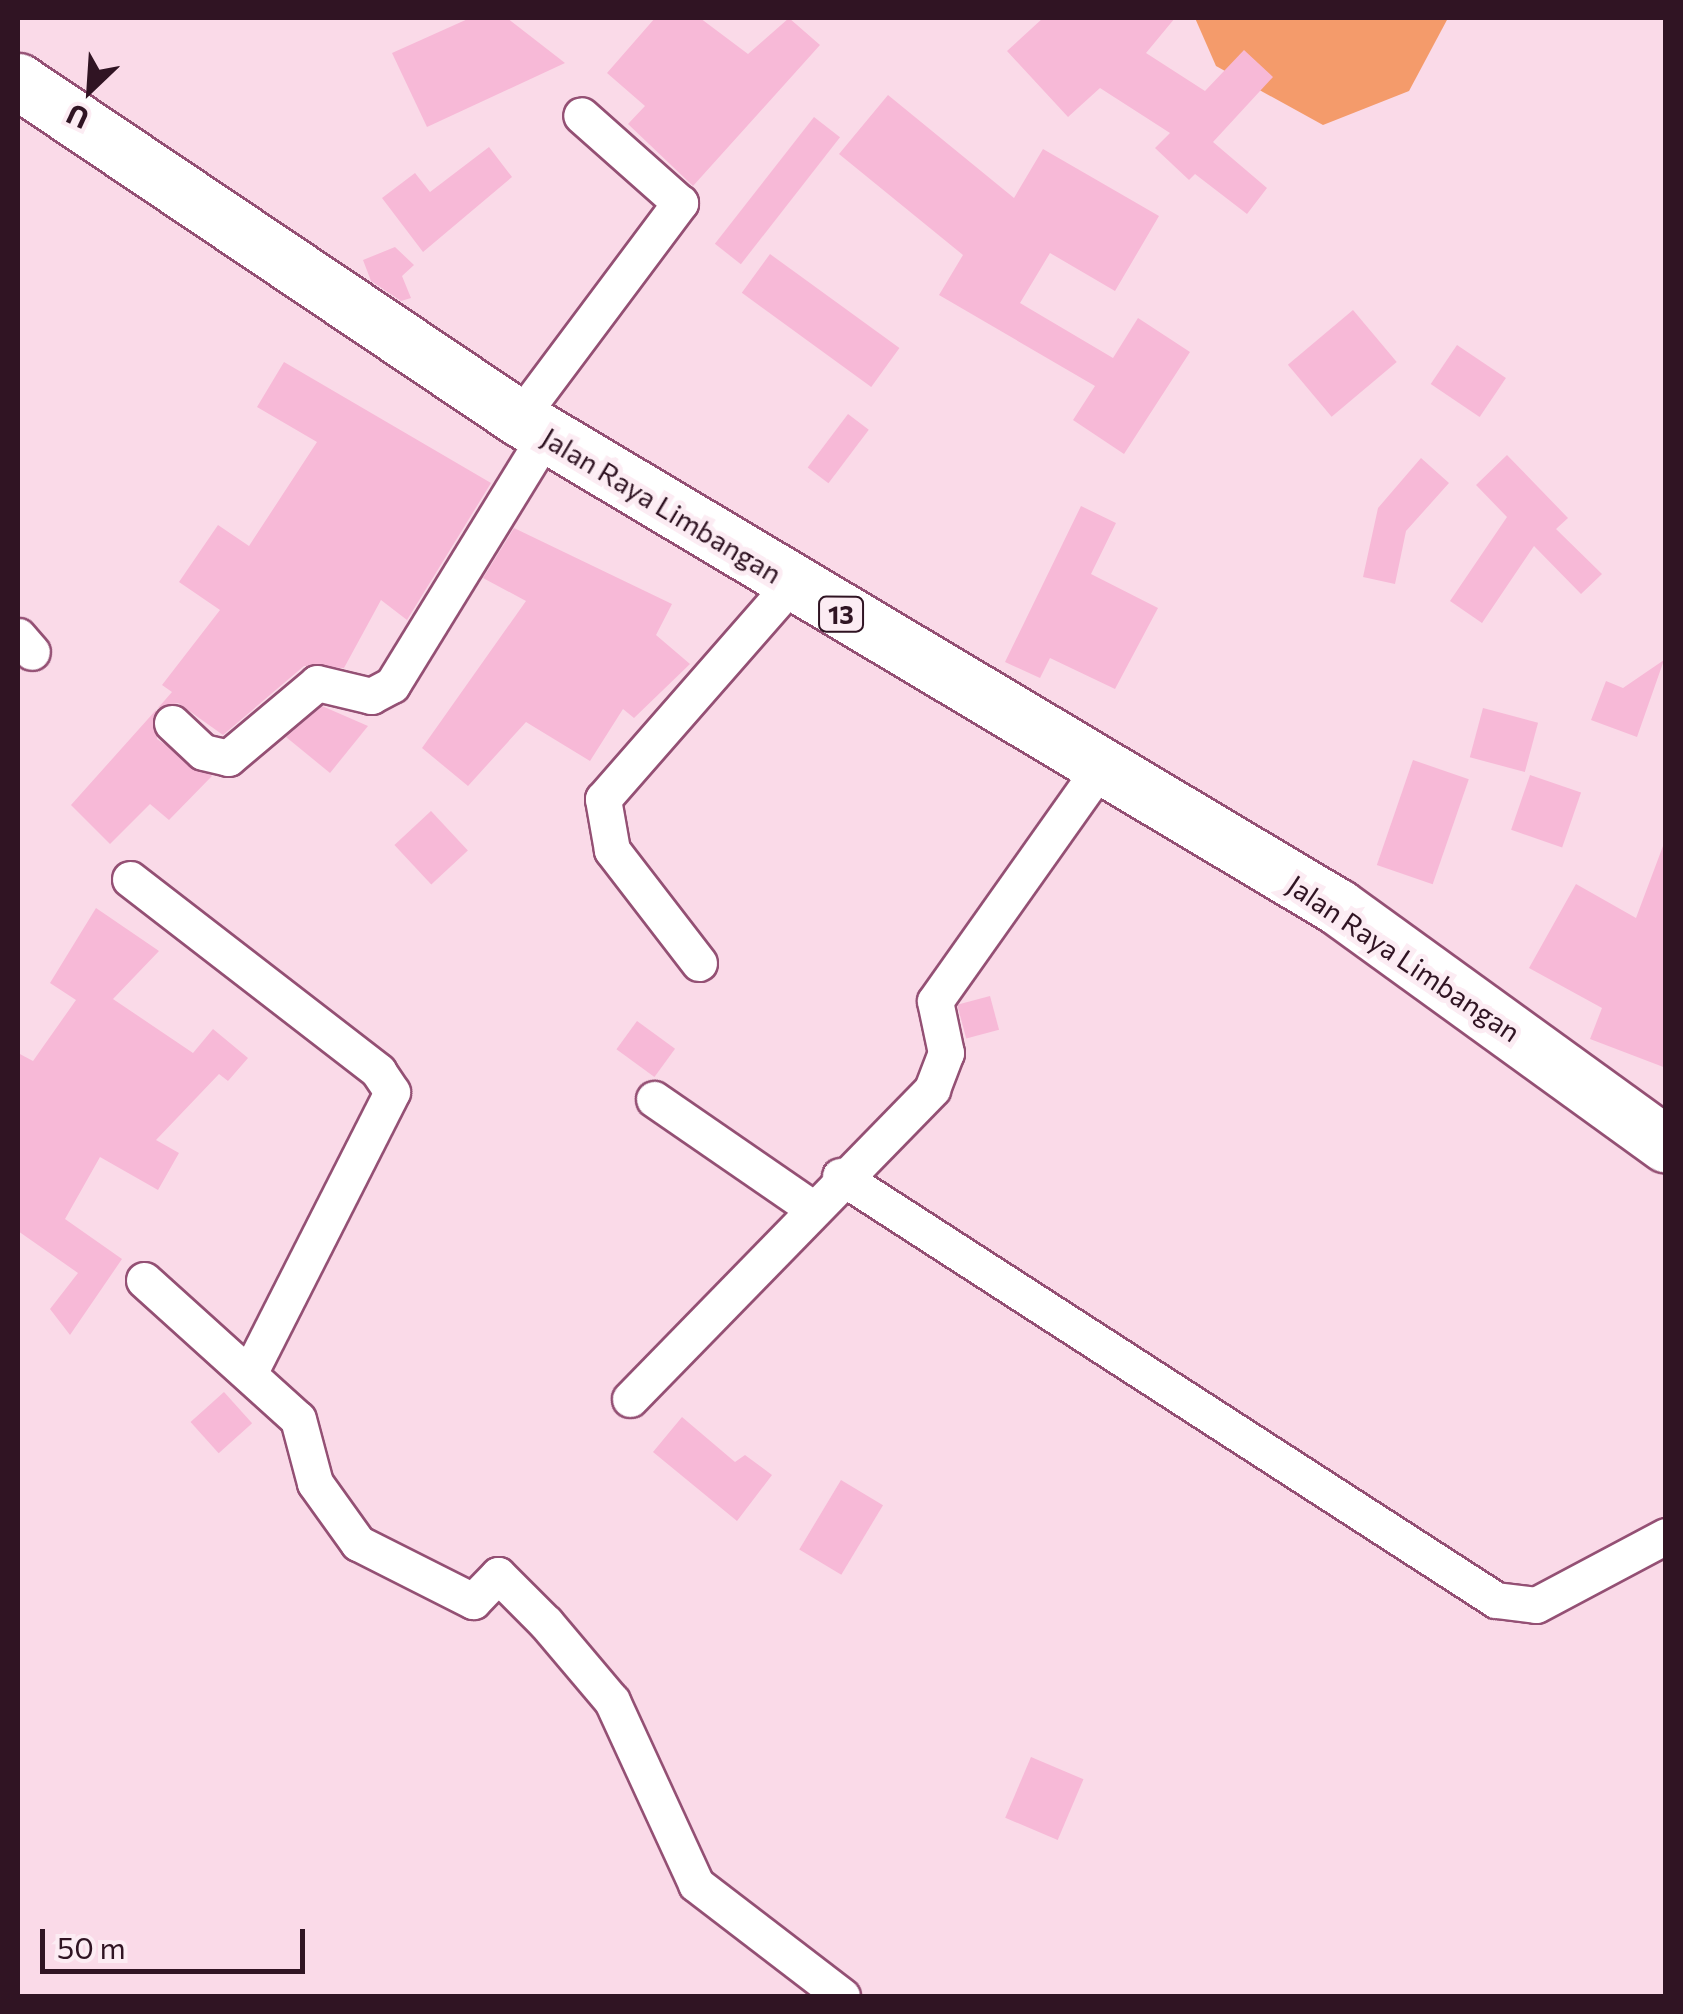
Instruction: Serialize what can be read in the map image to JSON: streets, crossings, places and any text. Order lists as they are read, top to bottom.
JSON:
{
  "streets": {
    "highway": ["Jalan Raya Limbangan", "13"]
  },
  "scale_bar": "50 m",
  "north": "bottom left"
}
